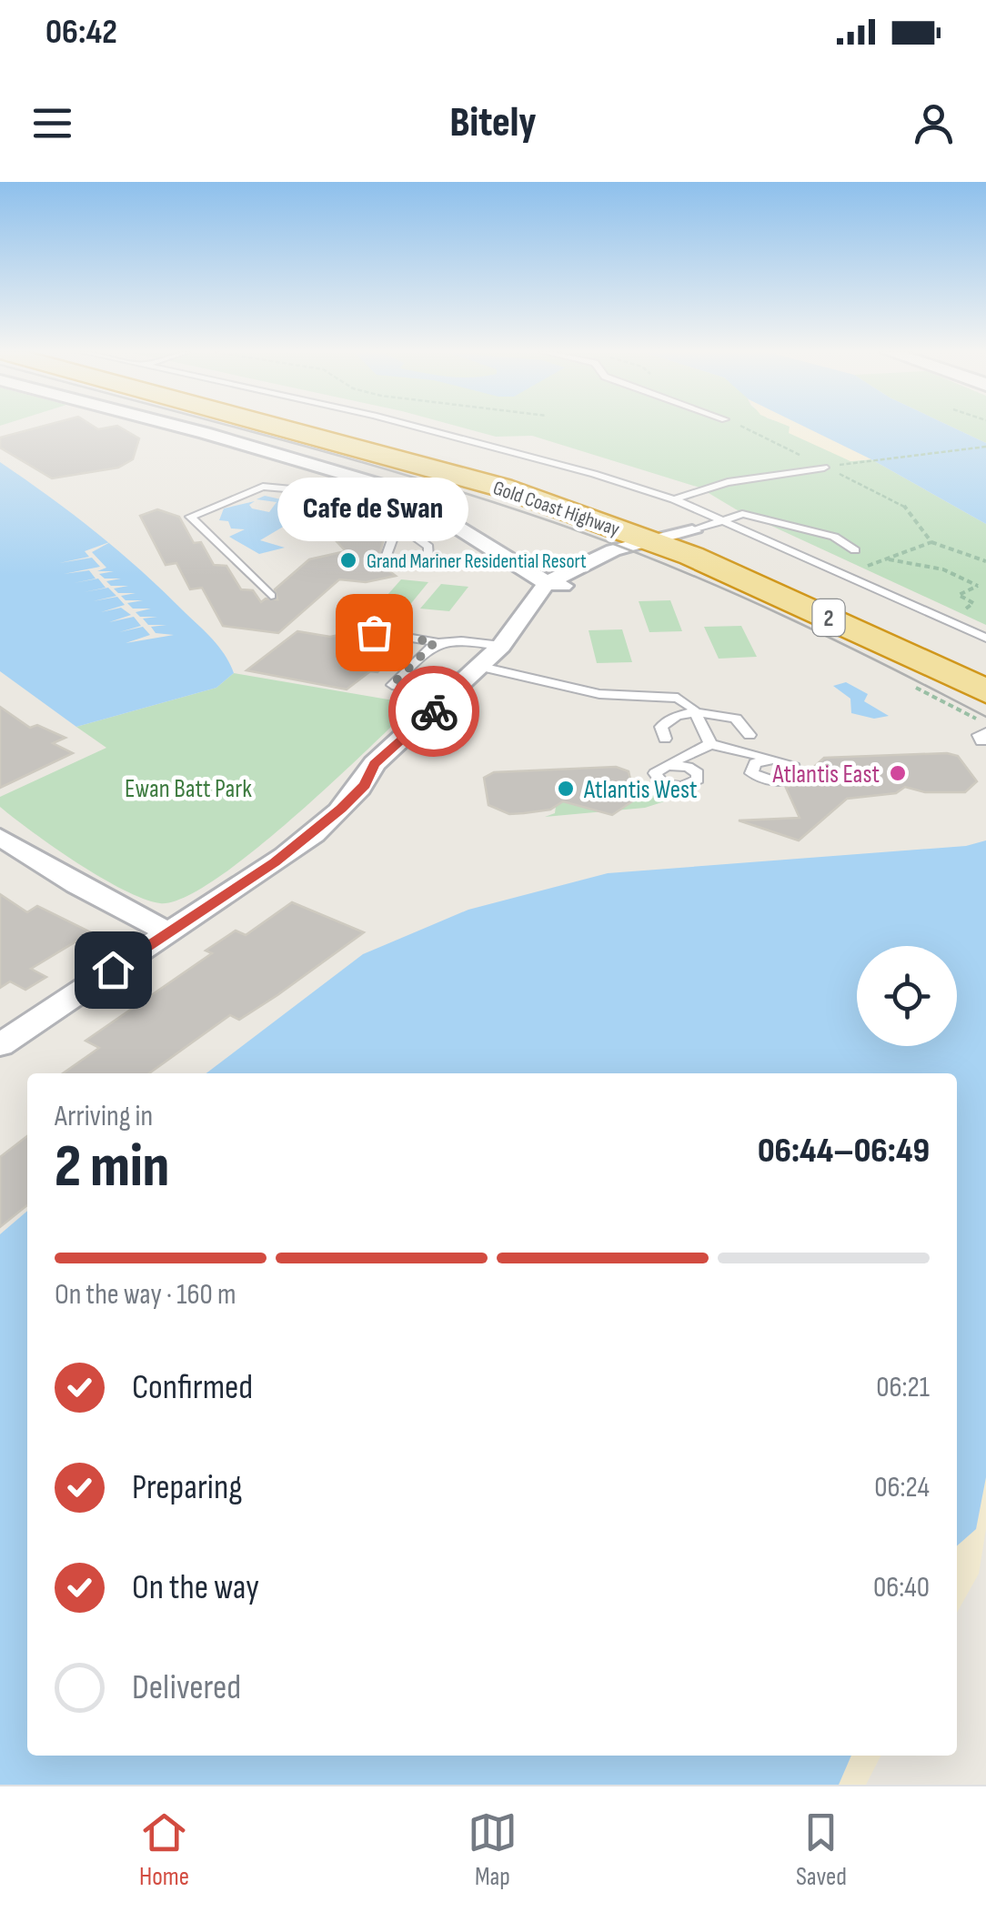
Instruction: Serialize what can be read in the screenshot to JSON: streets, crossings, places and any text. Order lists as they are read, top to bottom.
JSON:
{
  "streets": {
    "highway": ["Gold Coast Highway", "2"]
  },
  "parks": ["Ewan Batt Park"],
  "places": [
    "Grand Mariner Residential Resort",
    "Cafe de Swan",
    "Atlantis East",
    "Atlantis West"
  ],
  "page": {
    "status": "06:42",
    "header": "Bitely",
    "bubble": "Cafe de Swan",
    "heading": ["2 min", "Arriving in", "06:44–06:49"],
    "bar": "On the way · 160 m",
    "list": [
      ["Confirmed", "06:21"],
      ["Preparing", "06:24"],
      ["On the way", "06:40"],
      "Delivered"
    ],
    "tabs": ["Home", "Map", "Saved"]
  }
}
